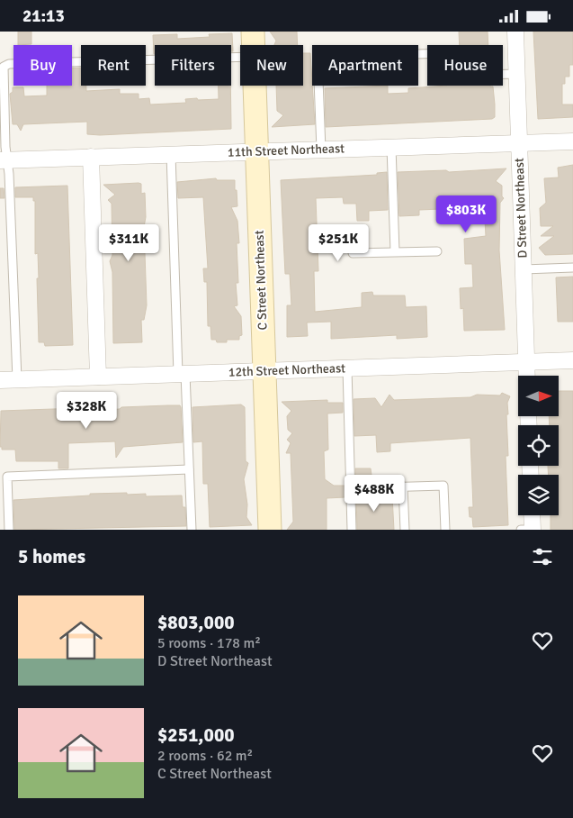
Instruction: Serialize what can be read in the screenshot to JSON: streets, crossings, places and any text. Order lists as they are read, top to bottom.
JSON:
{
  "streets": {
    "main road": ["C Street Northeast"],
    "street": ["11th Street Northeast", "D Street Northeast", "12th Street Northeast"]
  },
  "crossings": [
    ["11th Street Northeast", "D Street Northeast"],
    ["11th Street Northeast", "C Street Northeast"],
    ["D Street Northeast", "12th Street Northeast"],
    ["C Street Northeast", "12th Street Northeast"]
  ],
  "north": "right",
  "page": {
    "status": "21:13",
    "chip": [
      "Buy",
      "Rent",
      "Filters",
      "New",
      "Apartment",
      "House"
    ],
    "price": [
      "$803K",
      "$311K",
      "$251K",
      "$328K",
      "$488K"
    ],
    "heading": "5 homes",
    "list": [
      {
        "name": "$803,000",
        "note": "5 rooms · 178 m² · D Street Northeast"
      },
      {
        "name": "$251,000",
        "note": "2 rooms · 62 m² · C Street Northeast"
      }
    ]
  }
}
